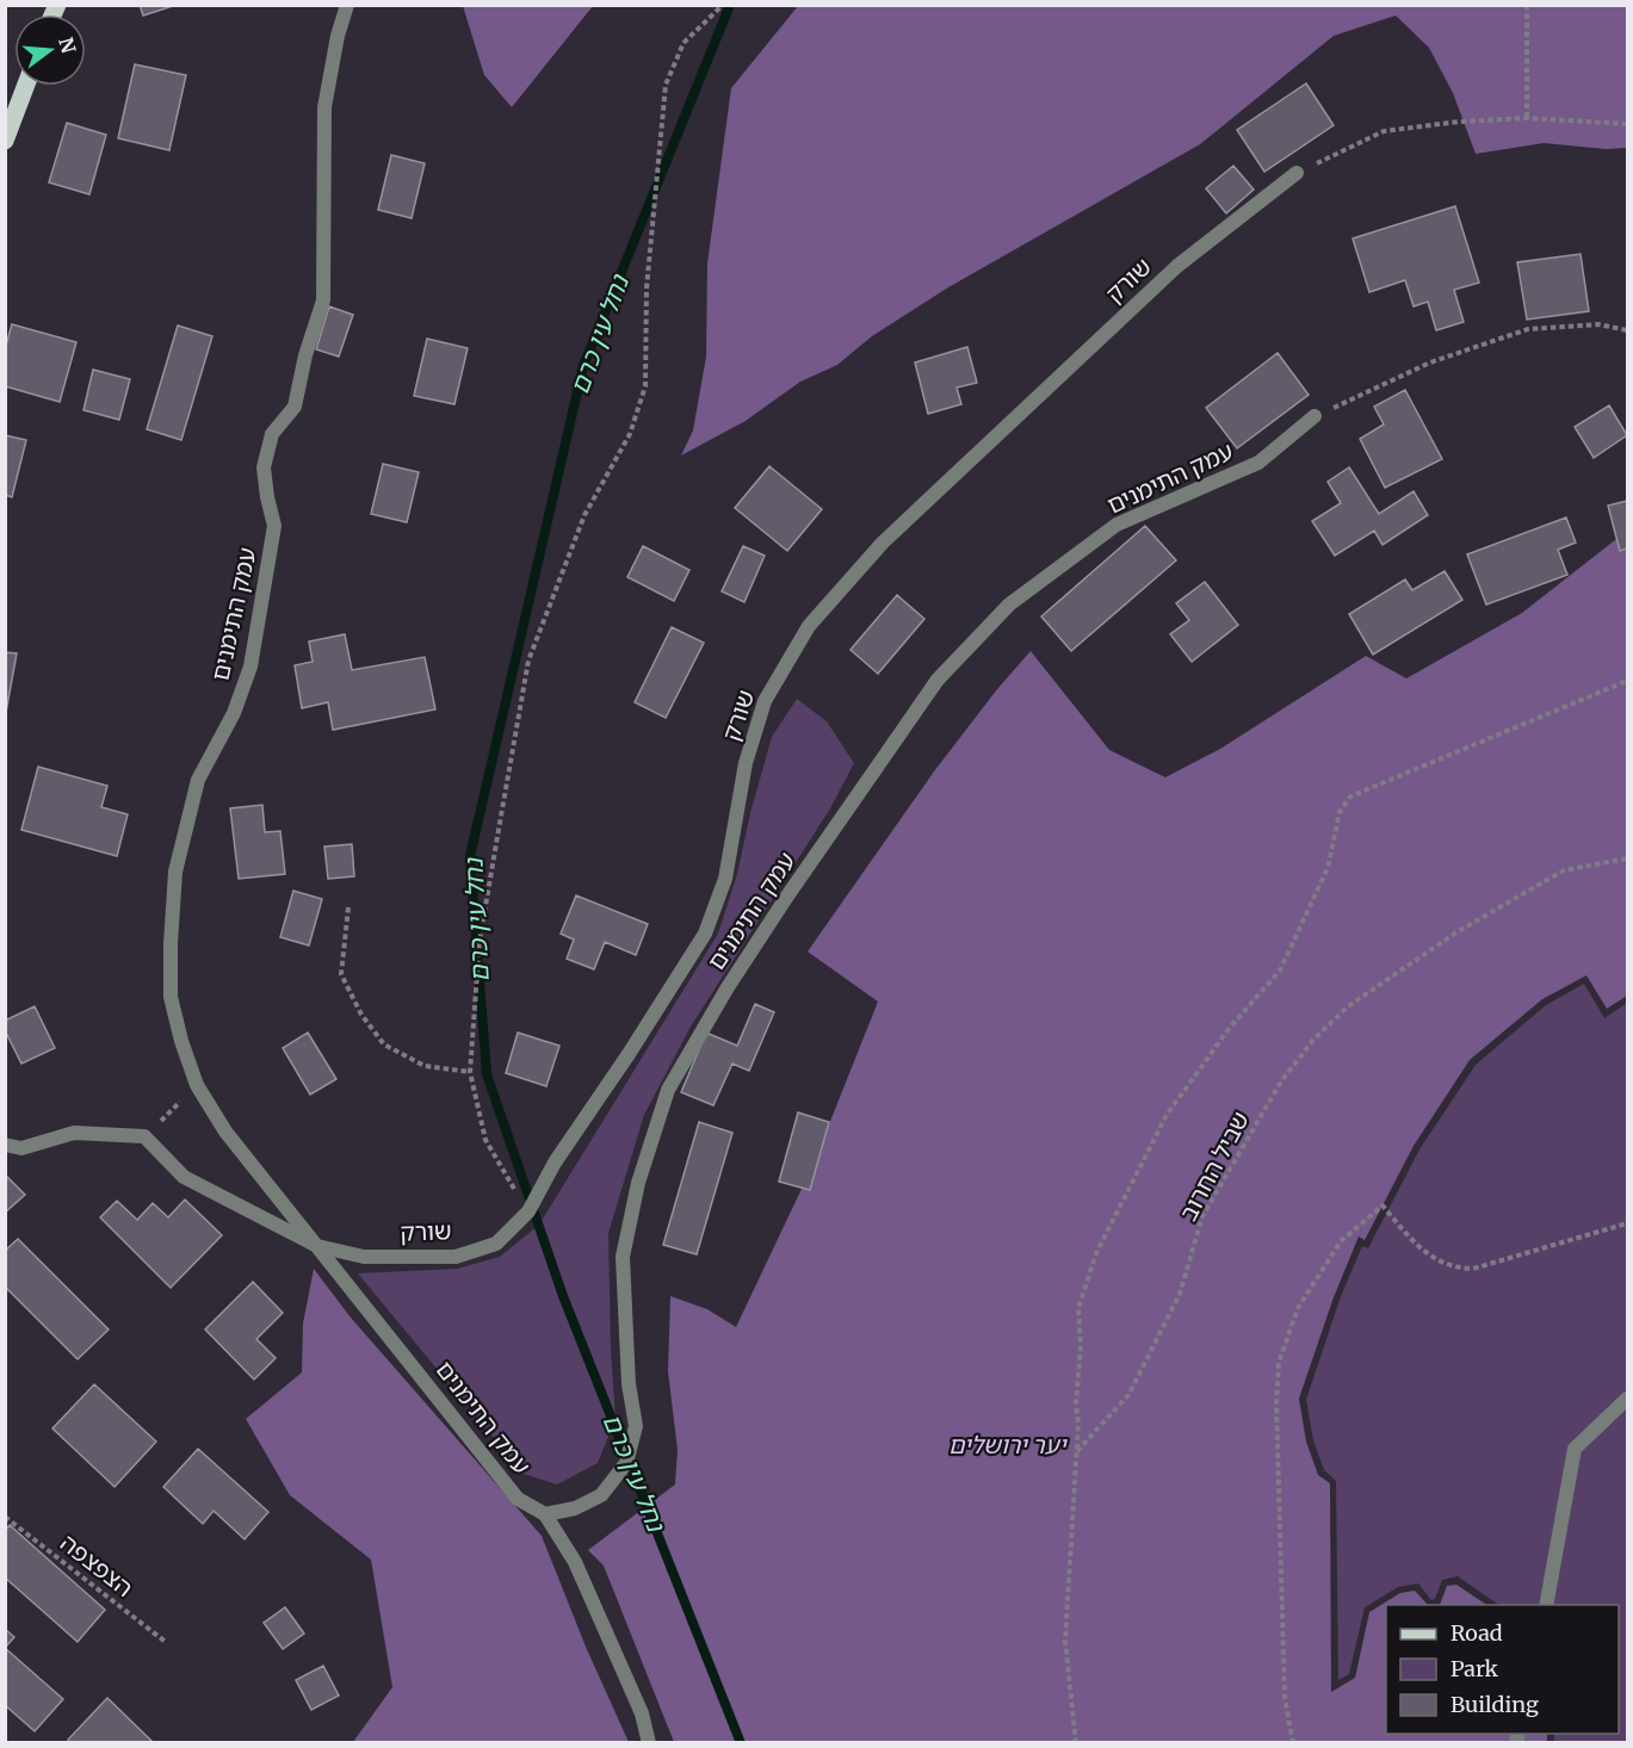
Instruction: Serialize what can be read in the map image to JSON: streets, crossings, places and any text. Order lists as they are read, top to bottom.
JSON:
{
  "streets": {
    "street": ["שורק", "עמק התימנים"],
    "path": ["שביל החרוב", "הצפצפה"]
  },
  "crossings": [
    ["שורק", "עמק התימנים"]
  ],
  "water": ["נחל עין כרם"],
  "parks": ["יער ירושלים"],
  "legend": ["Road", "Park", "Building"],
  "north": "right"
}
